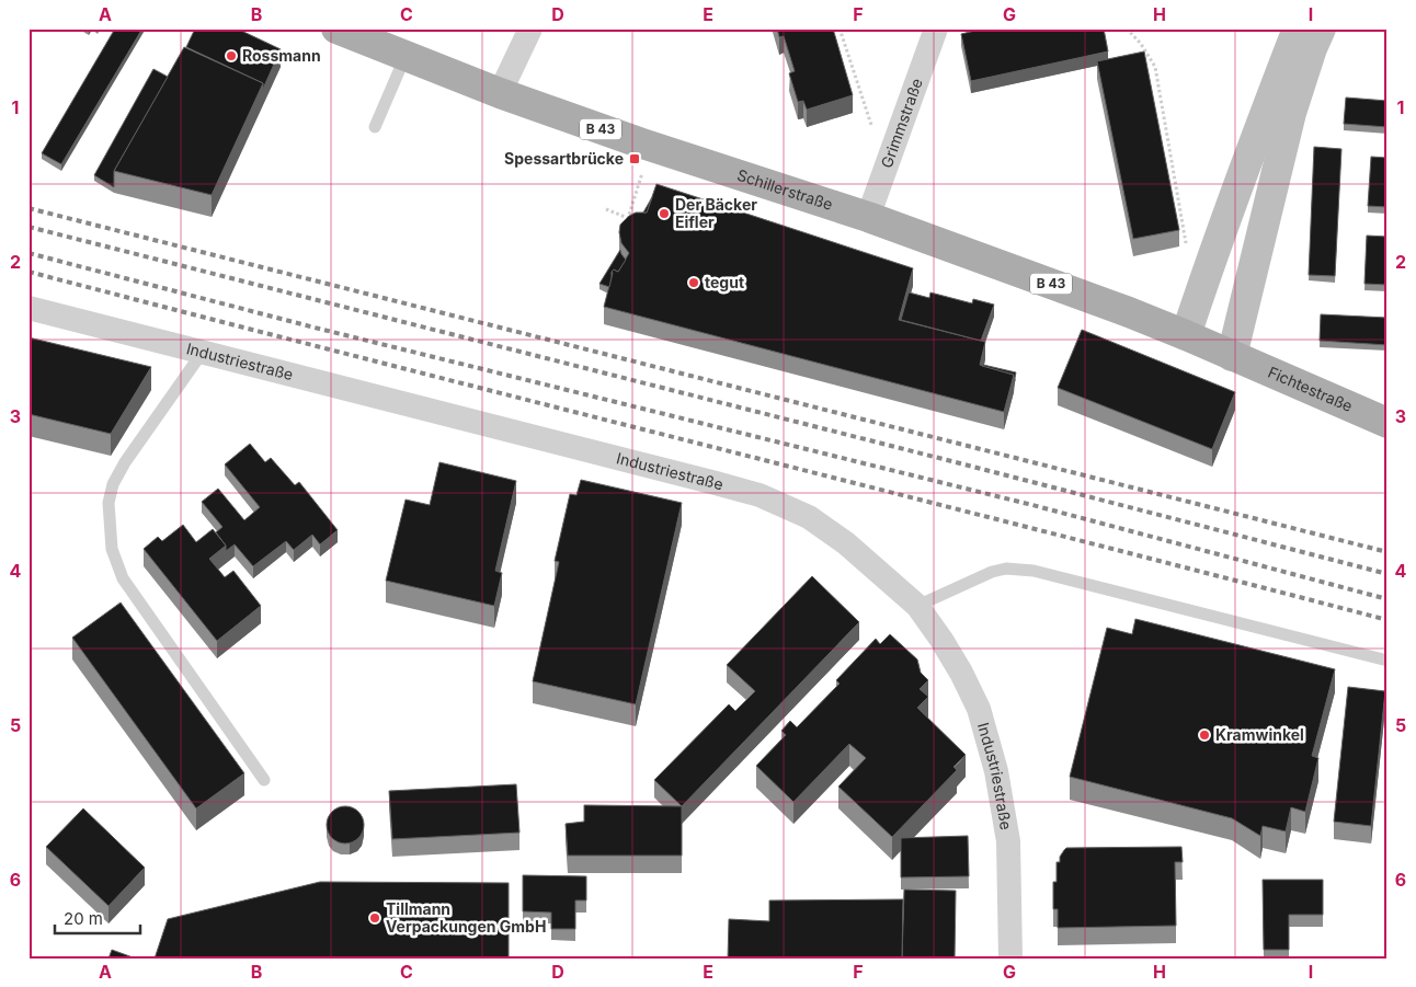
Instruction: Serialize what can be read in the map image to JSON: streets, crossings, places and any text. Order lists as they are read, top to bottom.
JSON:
{
  "streets": {
    "main road": ["B 43", "Schillerstraße", "Fichtestraße"],
    "street": ["Grimmstraße", "Industriestraße"]
  },
  "crossings": [
    ["Grimmstraße", "Schillerstraße"],
    ["Schillerstraße", "Fichtestraße"]
  ],
  "places": {
    "other": [
      "Rossmann",
      "Der Bäcker Eifler",
      "tegut",
      "Kramwinkel",
      "Tillmann Verpackungen GmbH"
    ],
    "transit": ["Spessartbrücke"]
  },
  "scale_bar": "20 m",
  "grid": {
    "columns": [
      "A",
      "B",
      "C",
      "D",
      "E",
      "F",
      "G",
      "H",
      "I"
    ],
    "rows": [
      "1",
      "2",
      "3",
      "4",
      "5",
      "6"
    ]
  }
}
